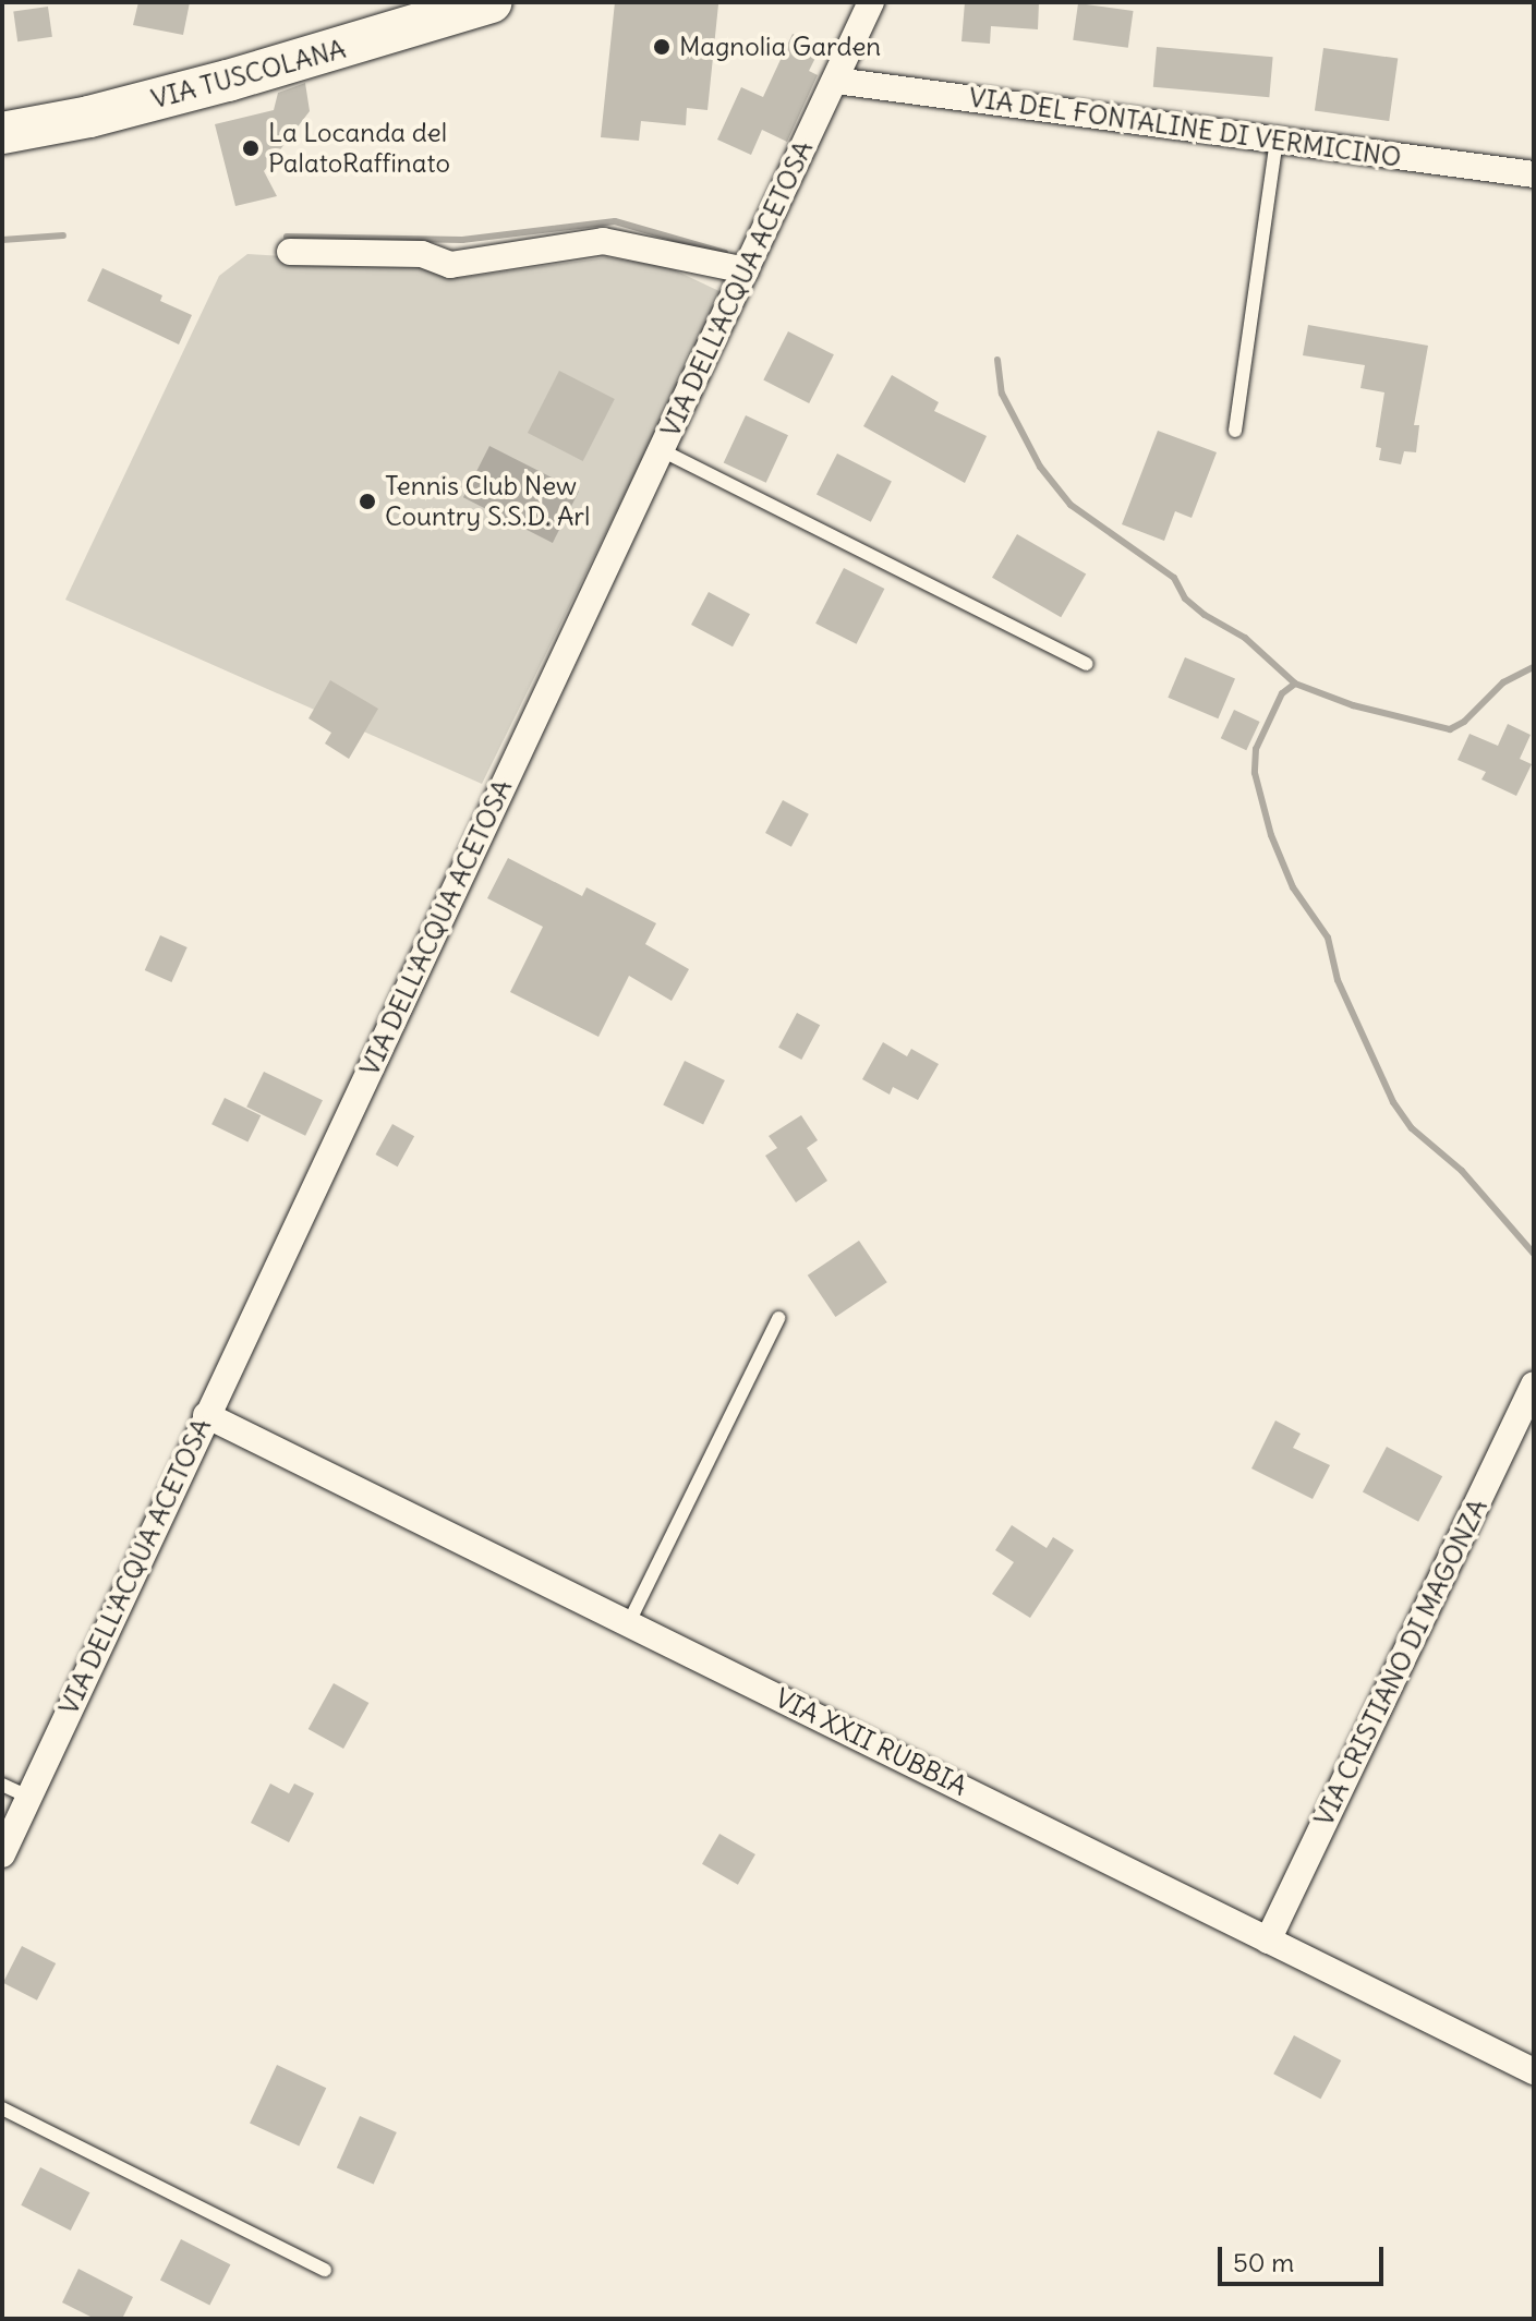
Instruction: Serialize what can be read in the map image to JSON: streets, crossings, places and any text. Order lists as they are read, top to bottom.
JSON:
{
  "streets": {
    "main road": ["VIA TUSCOLANA"],
    "street": [
      "VIA DEL FONTALINE DI VERMICINO",
      "VIA DELL'ACQUA ACETOSA",
      "VIA CRISTIANO DI MAGONZA",
      "VIA XXII RUBBIA"
    ]
  },
  "crossings": [
    ["VIA DEL FONTALINE DI VERMICINO", "VIA DELL'ACQUA ACETOSA"],
    ["VIA DELL'ACQUA ACETOSA", "VIA XXII RUBBIA"],
    ["VIA CRISTIANO DI MAGONZA", "VIA XXII RUBBIA"]
  ],
  "places": ["Magnolia Garden", "La Locanda del PalatoRaffinato", "Tennis Club New Country S.S.D. Arl"],
  "scale_bar": "50 m"
}
